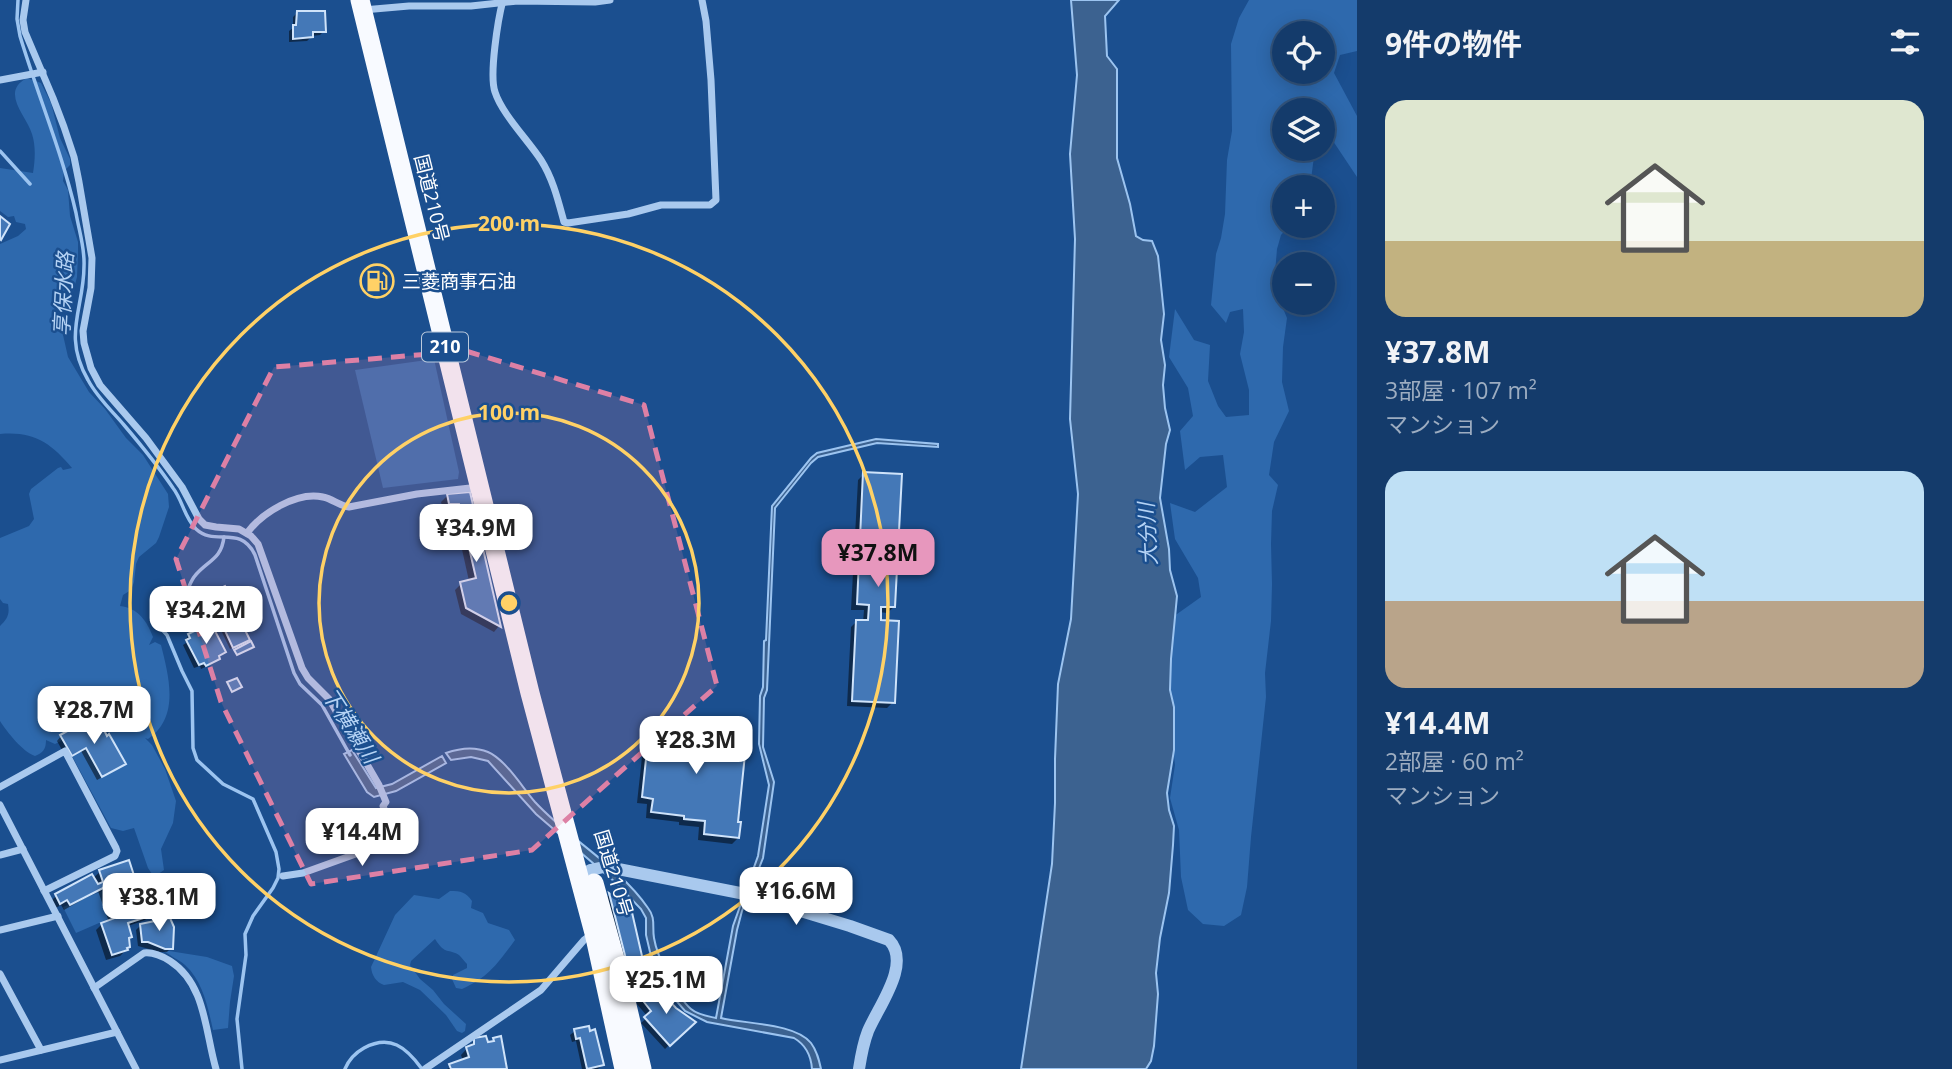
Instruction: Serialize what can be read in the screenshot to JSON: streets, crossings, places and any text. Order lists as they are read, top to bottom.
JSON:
{
  "streets": {
    "highway": ["国道210号", "210"]
  },
  "water": ["享保水路", "大分川", "下横瀬川"],
  "places": {
    "fuel station": ["三菱商事石油"]
  },
  "page": {
    "heading": "9件の物件",
    "map_buttons": ["+", "−"],
    "list": [
      {
        "name": "¥37.8M",
        "note": "3部屋 · 107 m² · マンション"
      },
      {
        "name": "¥14.4M",
        "note": "2部屋 · 60 m² · マンション"
      }
    ],
    "price": [
      "¥34.9M",
      "¥37.8M",
      "¥34.2M",
      "¥28.7M",
      "¥28.3M",
      "¥14.4M",
      "¥16.6M",
      "¥38.1M",
      "¥25.1M"
    ]
  },
  "rings": ["200 m", "100 m"]
}
